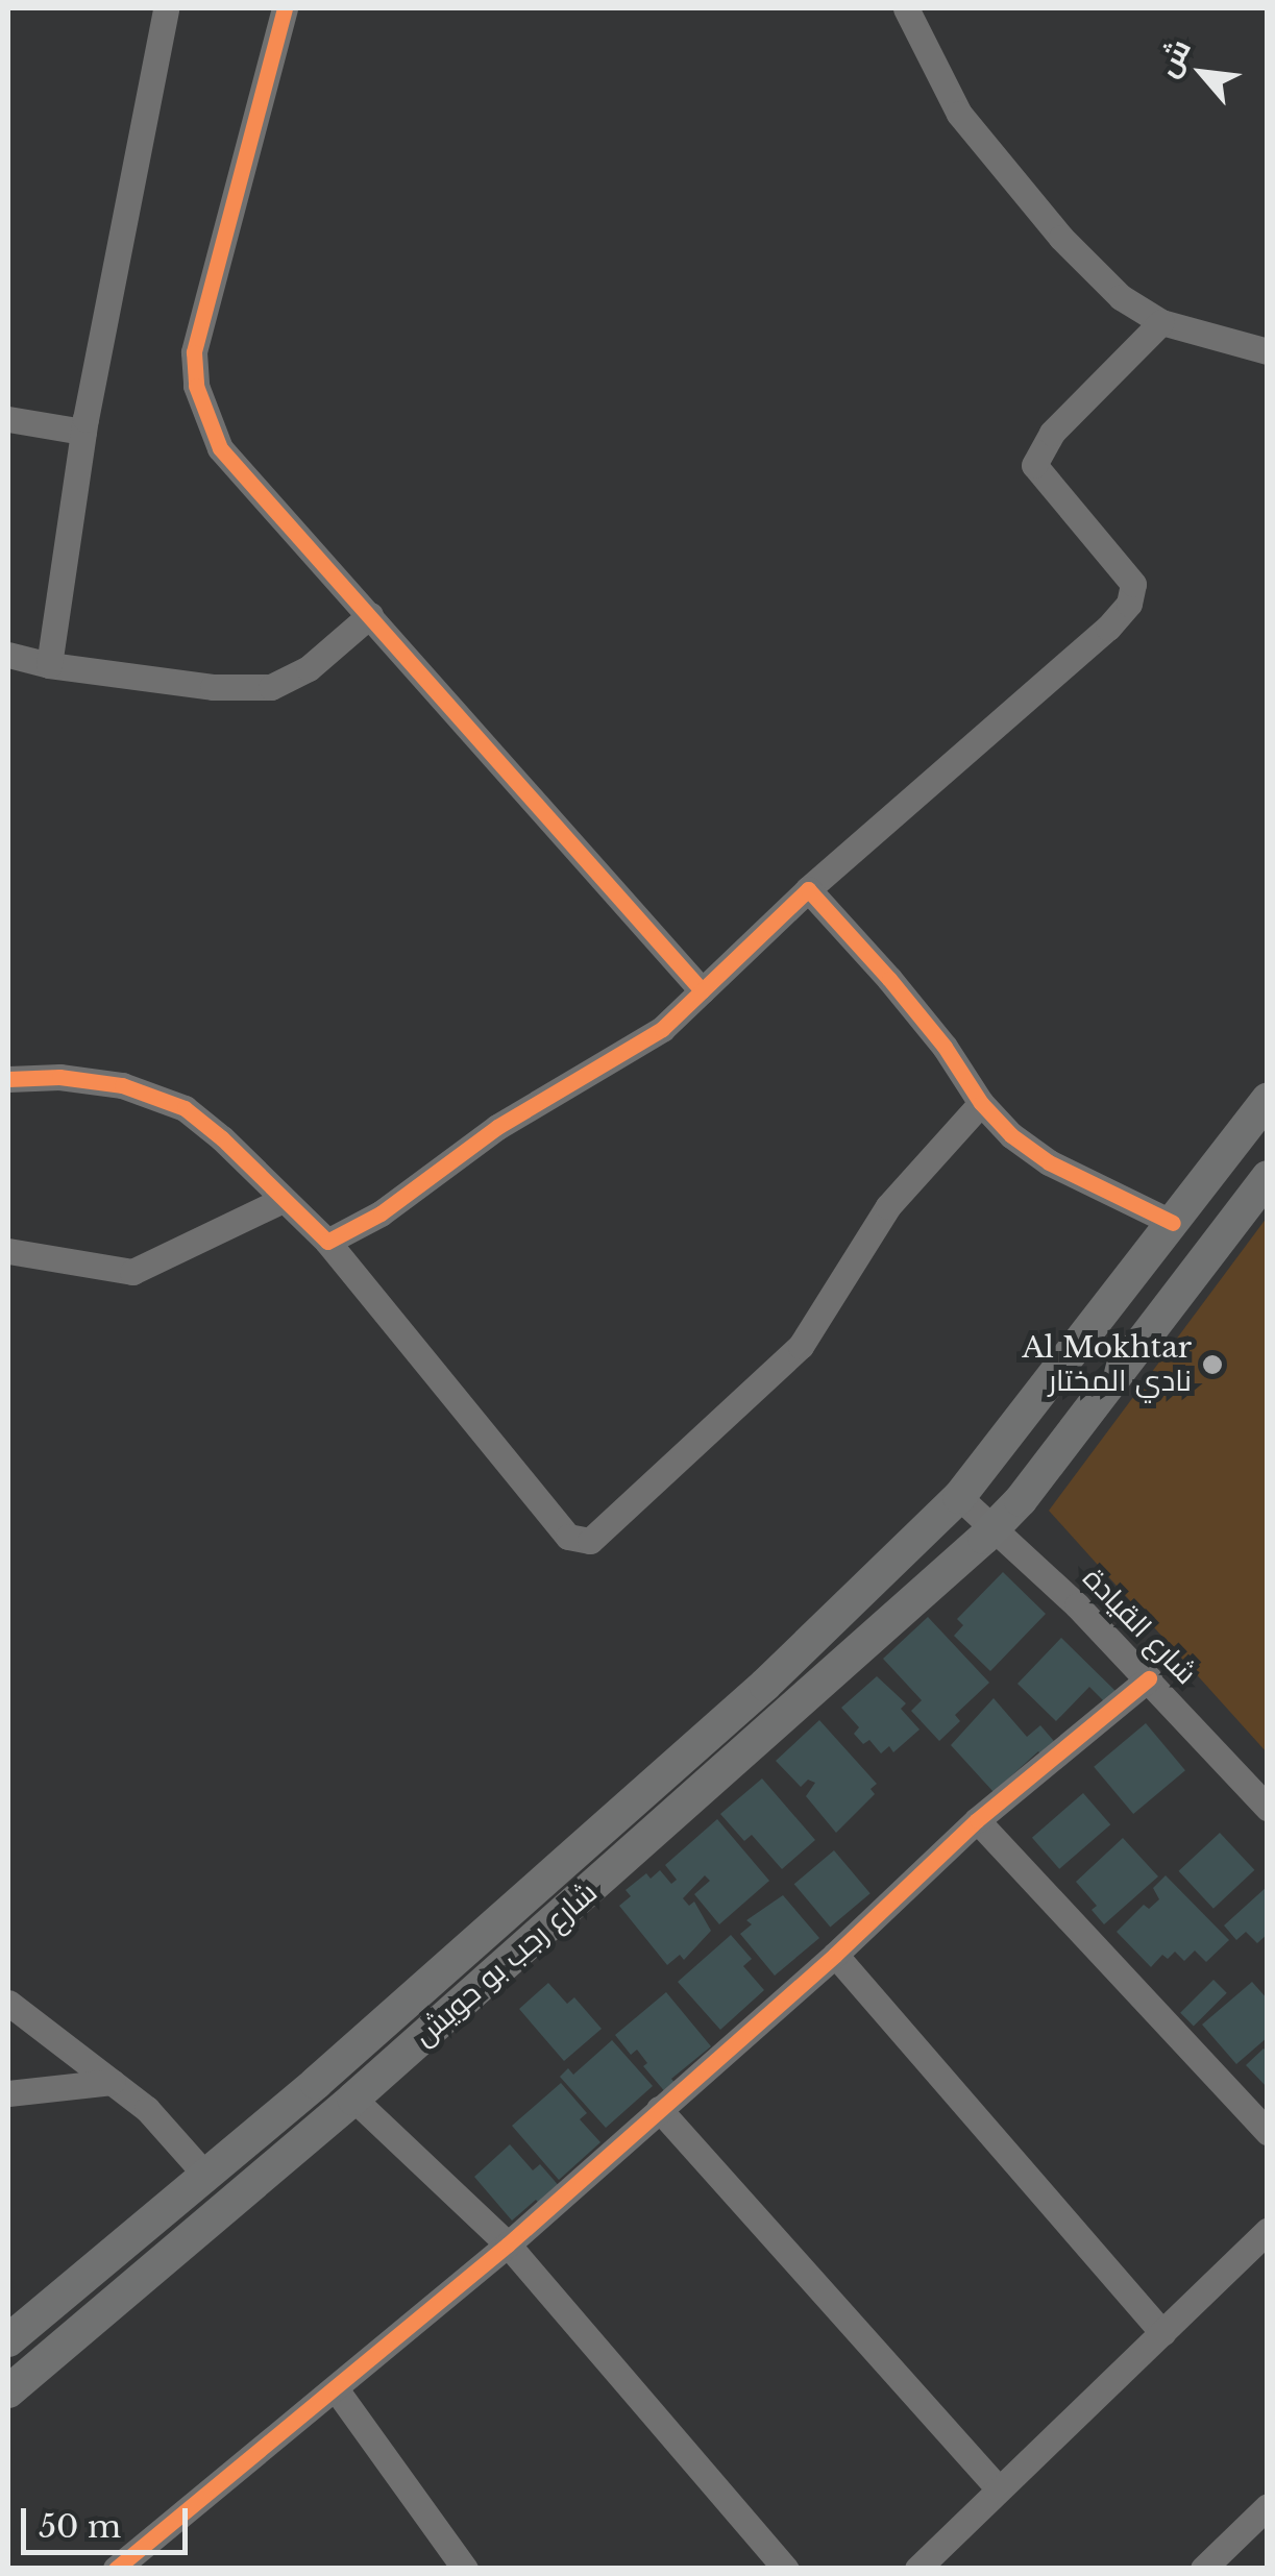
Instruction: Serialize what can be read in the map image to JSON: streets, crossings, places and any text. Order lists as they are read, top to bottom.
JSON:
{
  "streets": {
    "main road": ["شارع رجب بو حويش"],
    "street": ["شارع القيادة"]
  },
  "crossings": [
    ["شارع القيادة", "شارع رجب بو حويش"]
  ],
  "places": ["Al Mokhtar نادي المختار"],
  "scale_bar": "50 m",
  "north": "top left"
}
